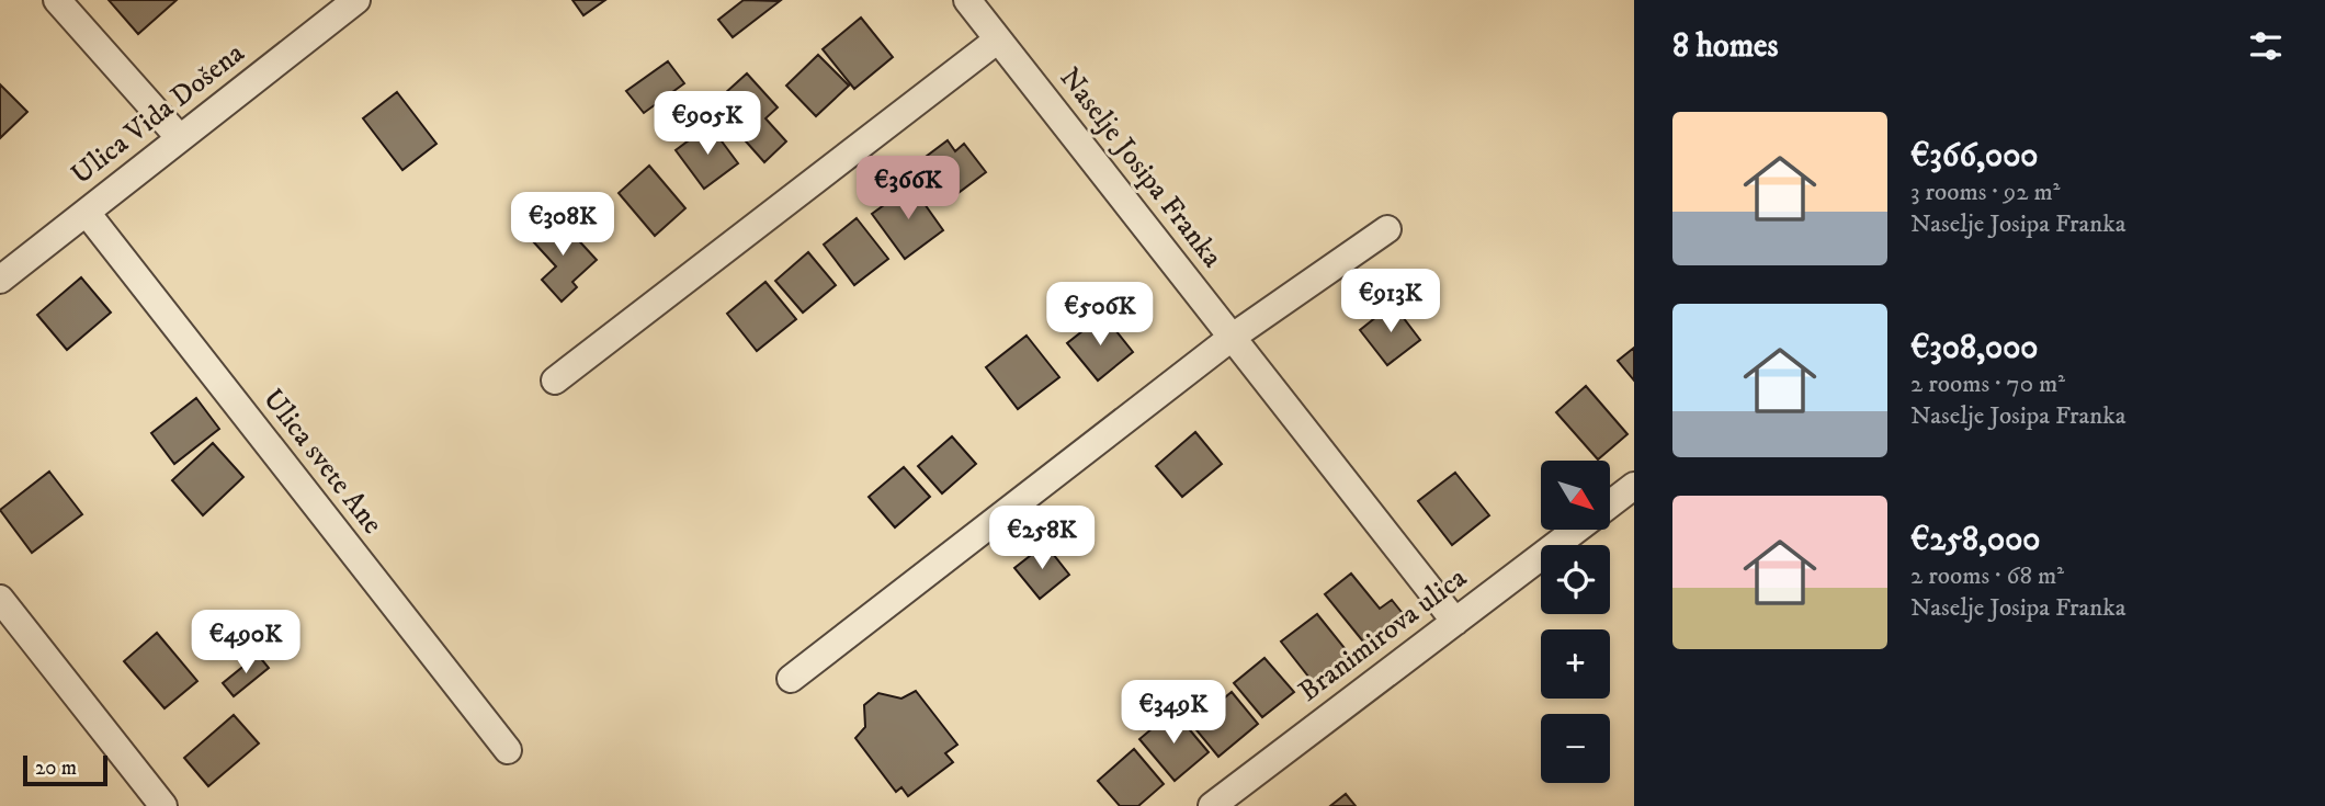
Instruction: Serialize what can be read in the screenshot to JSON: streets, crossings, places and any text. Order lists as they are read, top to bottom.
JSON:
{
  "streets": {
    "street": [
      "Ulica Vida Došena",
      "Naselje Josipa Franka",
      "Ulica svete Ane",
      "Branimirova ulica"
    ]
  },
  "crossings": [
    ["Ulica Vida Došena", "Ulica svete Ane"],
    ["Naselje Josipa Franka", "Branimirova ulica"]
  ],
  "scale_bar": "20 m",
  "north": "bottom right",
  "page": {
    "heading": "8 homes",
    "price": [
      "€905K",
      "€366K",
      "€308K",
      "€913K",
      "€506K",
      "€258K",
      "€490K",
      "€349K"
    ],
    "list": [
      {
        "name": "€366,000",
        "note": "3 rooms · 92 m² · Naselje Josipa Franka"
      },
      {
        "name": "€308,000",
        "note": "2 rooms · 70 m² · Naselje Josipa Franka"
      },
      {
        "name": "€258,000",
        "note": "2 rooms · 68 m² · Naselje Josipa Franka"
      }
    ],
    "map_buttons": ["+", "−"],
    "scale": "20 m"
  }
}
